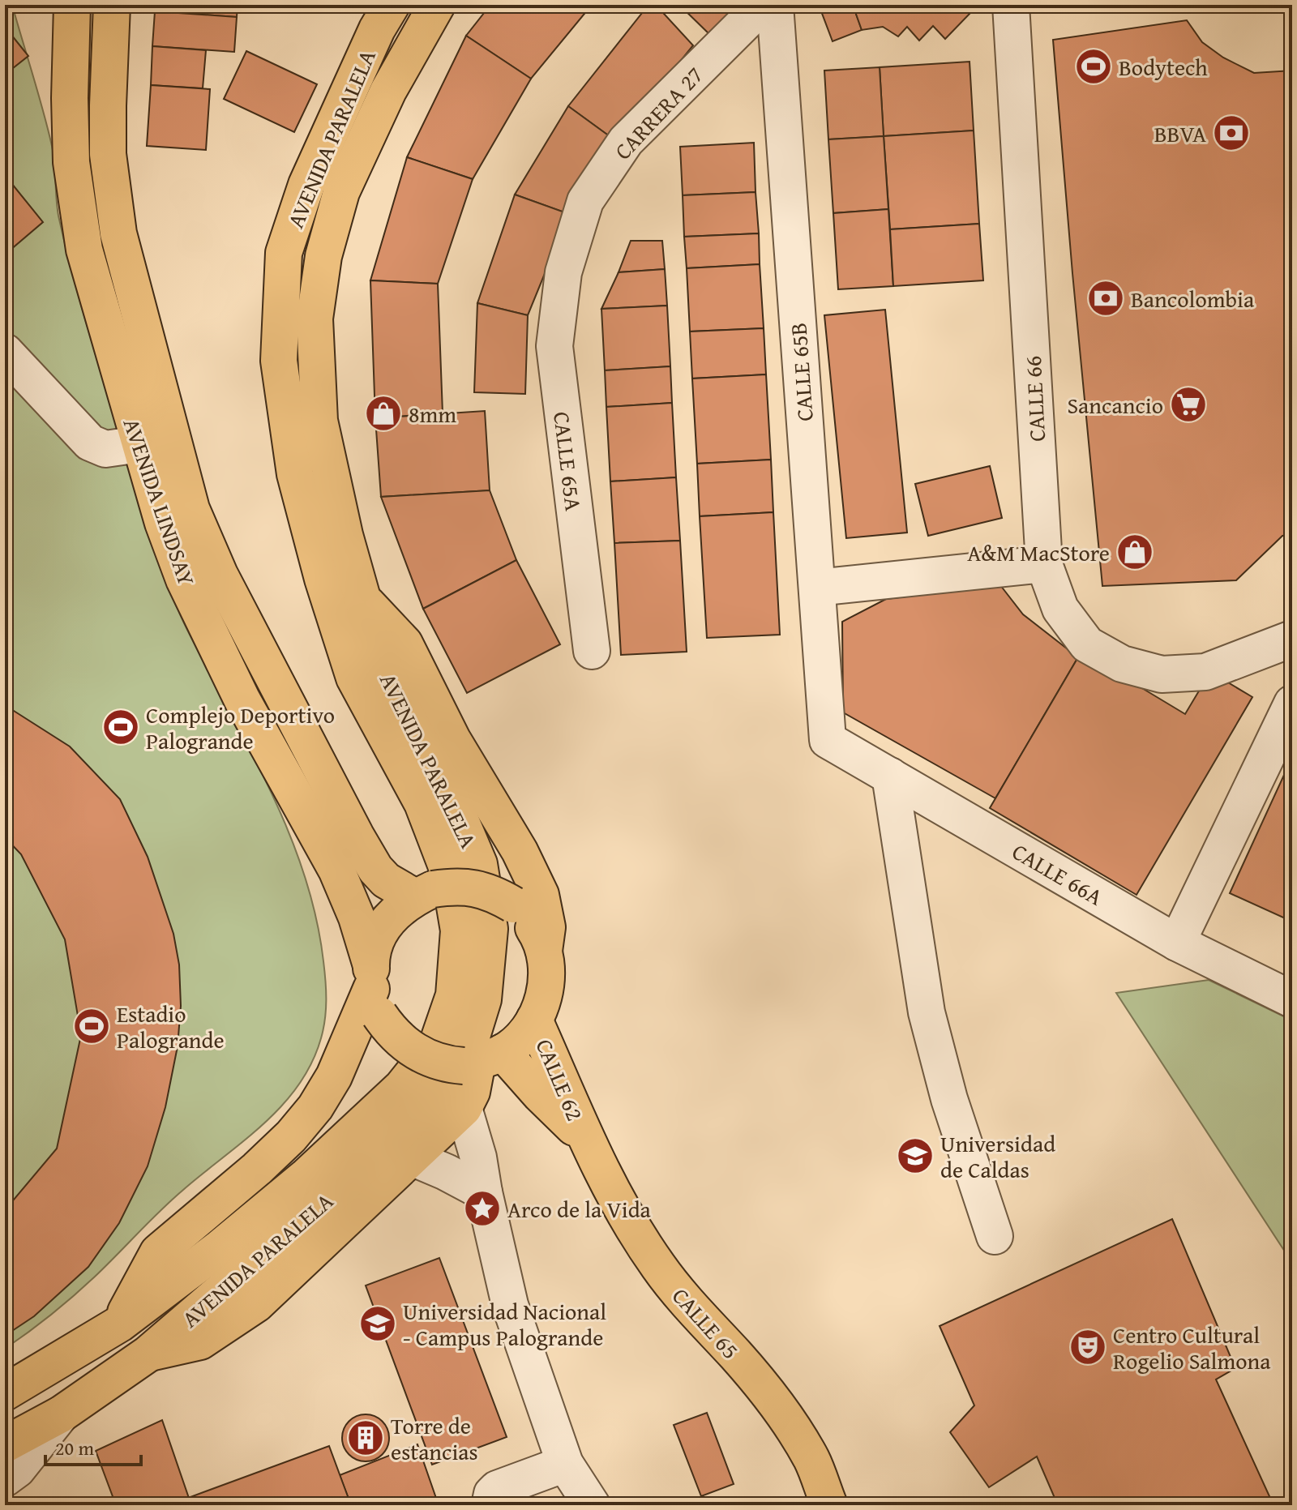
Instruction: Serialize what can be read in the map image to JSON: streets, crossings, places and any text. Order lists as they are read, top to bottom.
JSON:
{
  "streets": {
    "main road": [
      "AVENIDA PARALELA",
      "AVENIDA LINDSAY",
      "CALLE 62",
      "CALLE 65"
    ],
    "street": [
      "CARRERA 27",
      "CALLE 65B",
      "CALLE 66",
      "CALLE 65A",
      "CALLE 66A"
    ]
  },
  "crossings": [
    ["CARRERA 27", "CALLE 65A"],
    ["CALLE 65B", "CALLE 66A"],
    ["AVENIDA LINDSAY", "CALLE 62"],
    ["CALLE 62", "CALLE 65"]
  ],
  "places": {
    "sports": ["Bodytech", "Complejo Deportivo Palogrande", "Estadio Palogrande"],
    "bank": ["BBVA", "Bancolombia"],
    "supermarket": ["Sancancio"],
    "shop": ["8mm", "A&M MacStore"],
    "school or university": ["Universidad de Caldas", "Universidad Nacional - Campus Palogrande"],
    "place": ["Arco de la Vida"],
    "theatre": ["Centro Cultural Rogelio Salmona"],
    "building": ["Torre de estancias"]
  },
  "scale_bar": "20 m"
}
